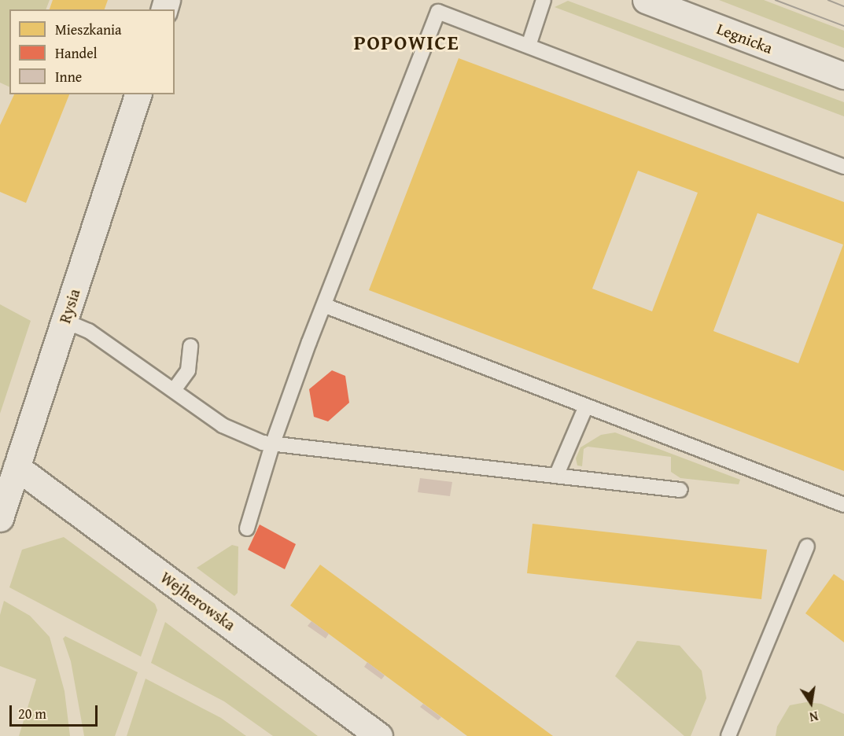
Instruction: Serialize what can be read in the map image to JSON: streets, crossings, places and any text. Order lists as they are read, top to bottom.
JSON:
{
  "streets": {
    "street": ["Legnicka", "Rysia", "Wejherowska"]
  },
  "crossings": [
    ["Rysia", "Wejherowska"]
  ],
  "districts": ["POPOWICE"],
  "legend": ["Mieszkania", "Handel", "Inne"],
  "scale_bar": "20 m",
  "north": "bottom"
}
